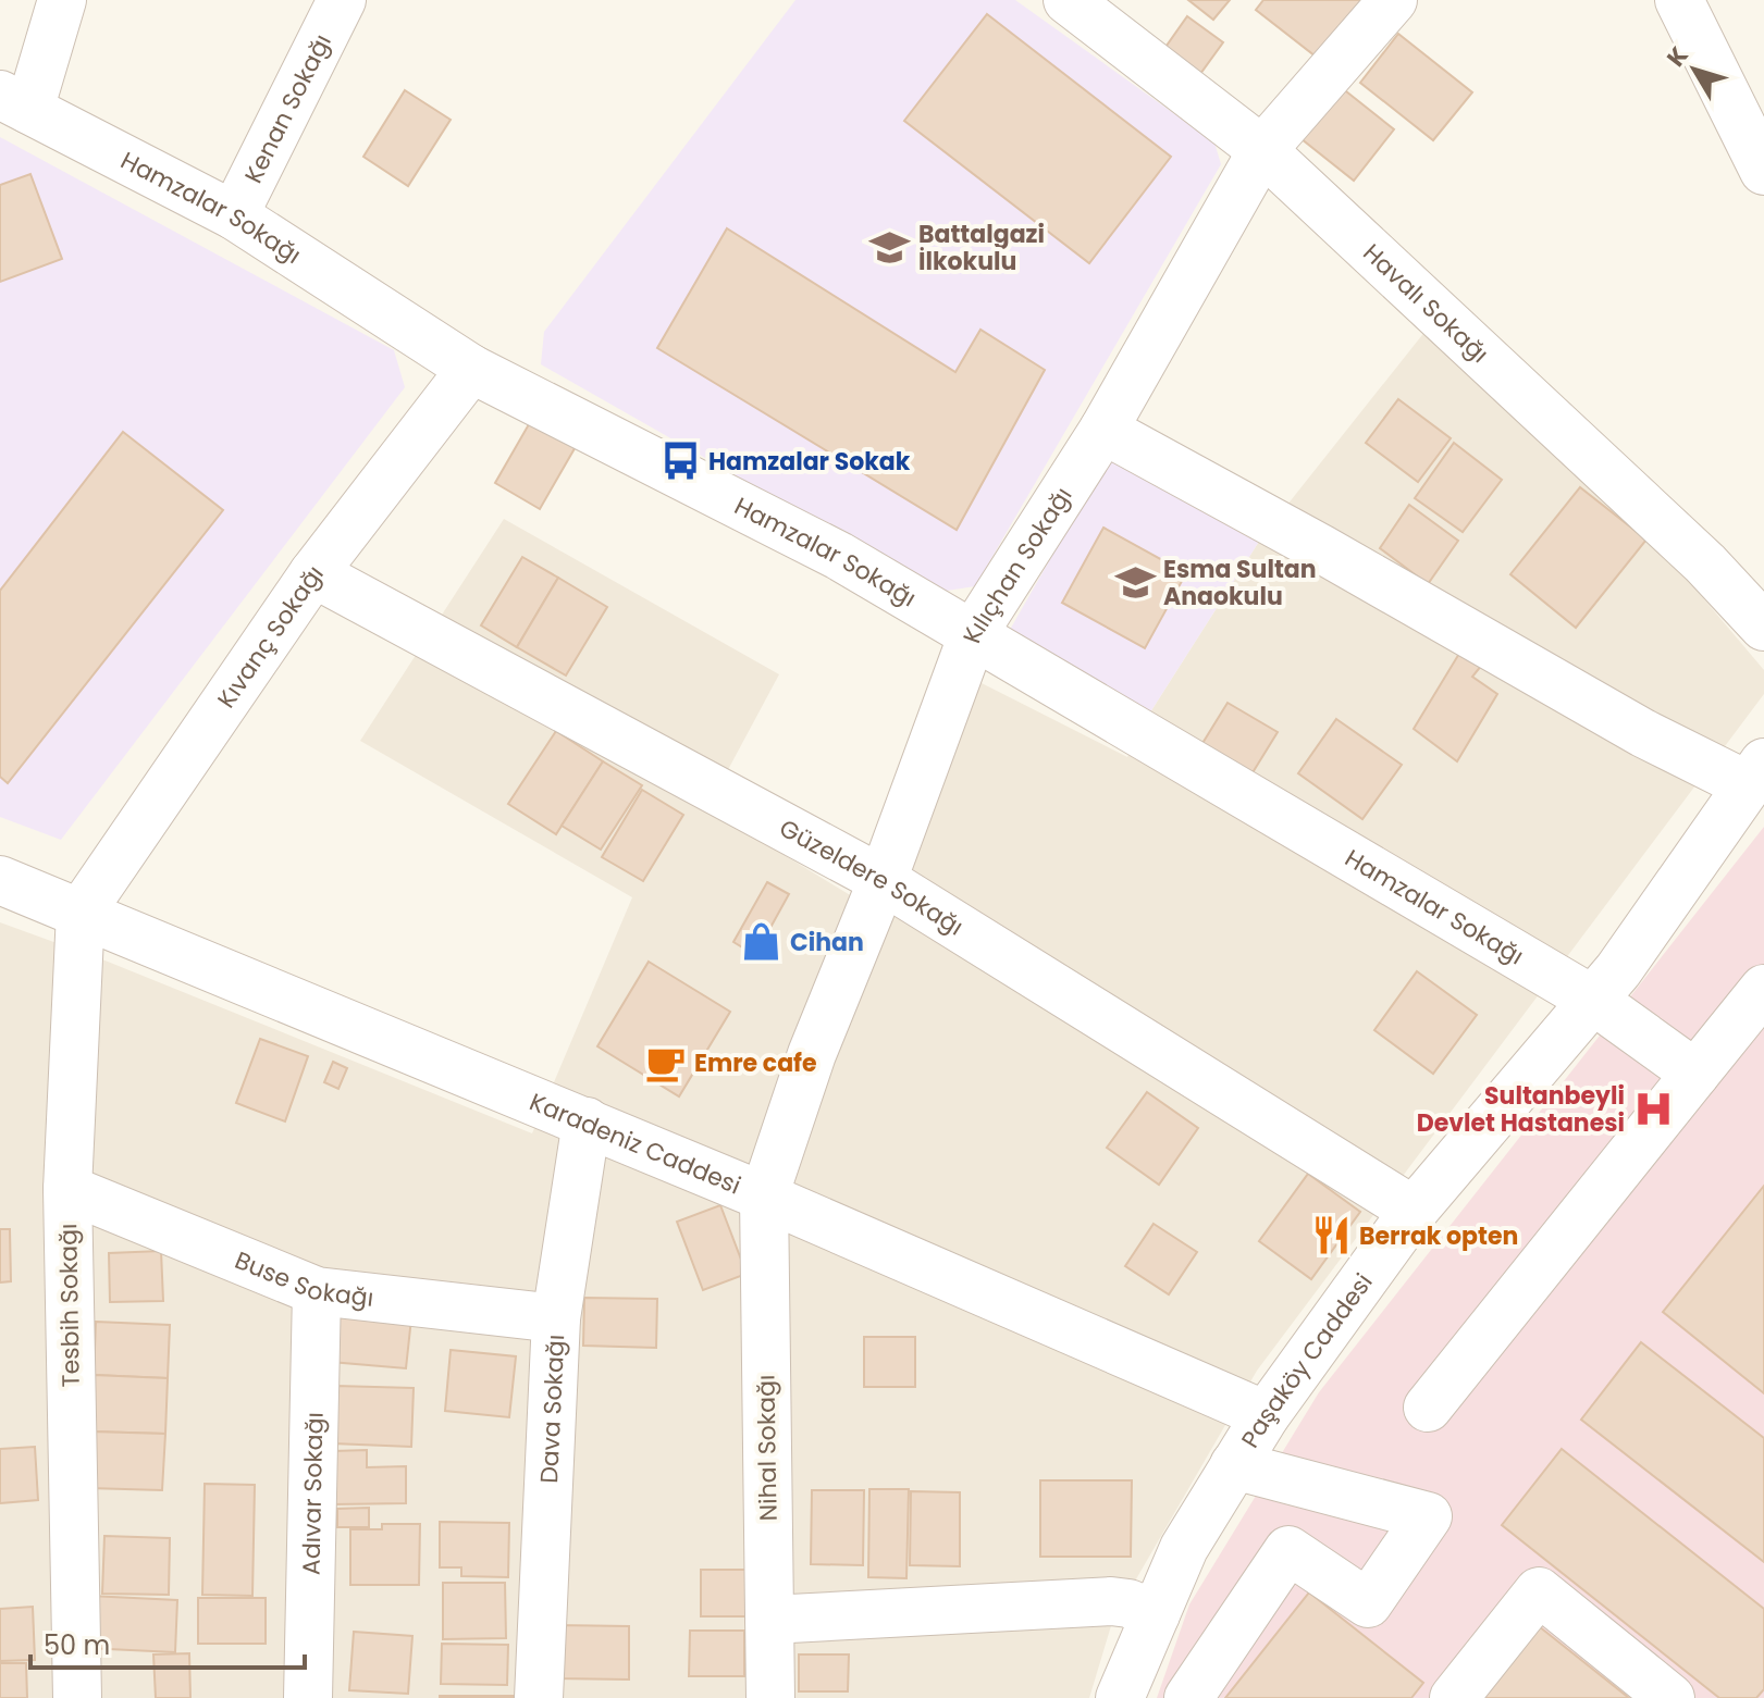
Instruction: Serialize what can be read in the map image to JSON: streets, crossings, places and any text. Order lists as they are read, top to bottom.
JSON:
{
  "streets": {
    "street": [
      "Kenan Sokağı",
      "Hamzalar Sokağı",
      "Havalı Sokağı",
      "Kılıçhan Sokağı",
      "Kıvanç Sokağı",
      "Güzeldere Sokağı",
      "Karadeniz Caddesi",
      "Buse Sokağı",
      "Tesbih Sokağı",
      "Paşaköy Caddesi",
      "Dava Sokağı",
      "Nihal Sokağı",
      "Adıvar Sokağı"
    ]
  },
  "crossings": [
    ["Kenan Sokağı", "Hamzalar Sokağı"],
    ["Hamzalar Sokağı", "Kılıçhan Sokağı"],
    ["Hamzalar Sokağı", "Kıvanç Sokağı"],
    ["Hamzalar Sokağı", "Paşaköy Caddesi"],
    ["Havalı Sokağı", "Kılıçhan Sokağı"],
    ["Kılıçhan Sokağı", "Güzeldere Sokağı"],
    ["Kılıçhan Sokağı", "Karadeniz Caddesi"],
    ["Kılıçhan Sokağı", "Nihal Sokağı"],
    ["Kıvanç Sokağı", "Güzeldere Sokağı"],
    ["Kıvanç Sokağı", "Karadeniz Caddesi"],
    ["Kıvanç Sokağı", "Tesbih Sokağı"],
    ["Güzeldere Sokağı", "Paşaköy Caddesi"],
    ["Karadeniz Caddesi", "Tesbih Sokağı"],
    ["Karadeniz Caddesi", "Paşaköy Caddesi"],
    ["Karadeniz Caddesi", "Dava Sokağı"],
    ["Karadeniz Caddesi", "Nihal Sokağı"],
    ["Buse Sokağı", "Tesbih Sokağı"],
    ["Buse Sokağı", "Dava Sokağı"],
    ["Buse Sokağı", "Adıvar Sokağı"]
  ],
  "places": {
    "school or university": ["Battalgazi İlkokulu", "Esma Sultan Anaokulu"],
    "bus stop": ["Hamzalar Sokak"],
    "shop": ["Cihan"],
    "cafe": ["Emre cafe"],
    "hospital": ["Sultanbeyli Devlet Hastanesi"],
    "restaurant": ["Berrak opten"]
  },
  "scale_bar": "50 m",
  "north": "top left"
}
